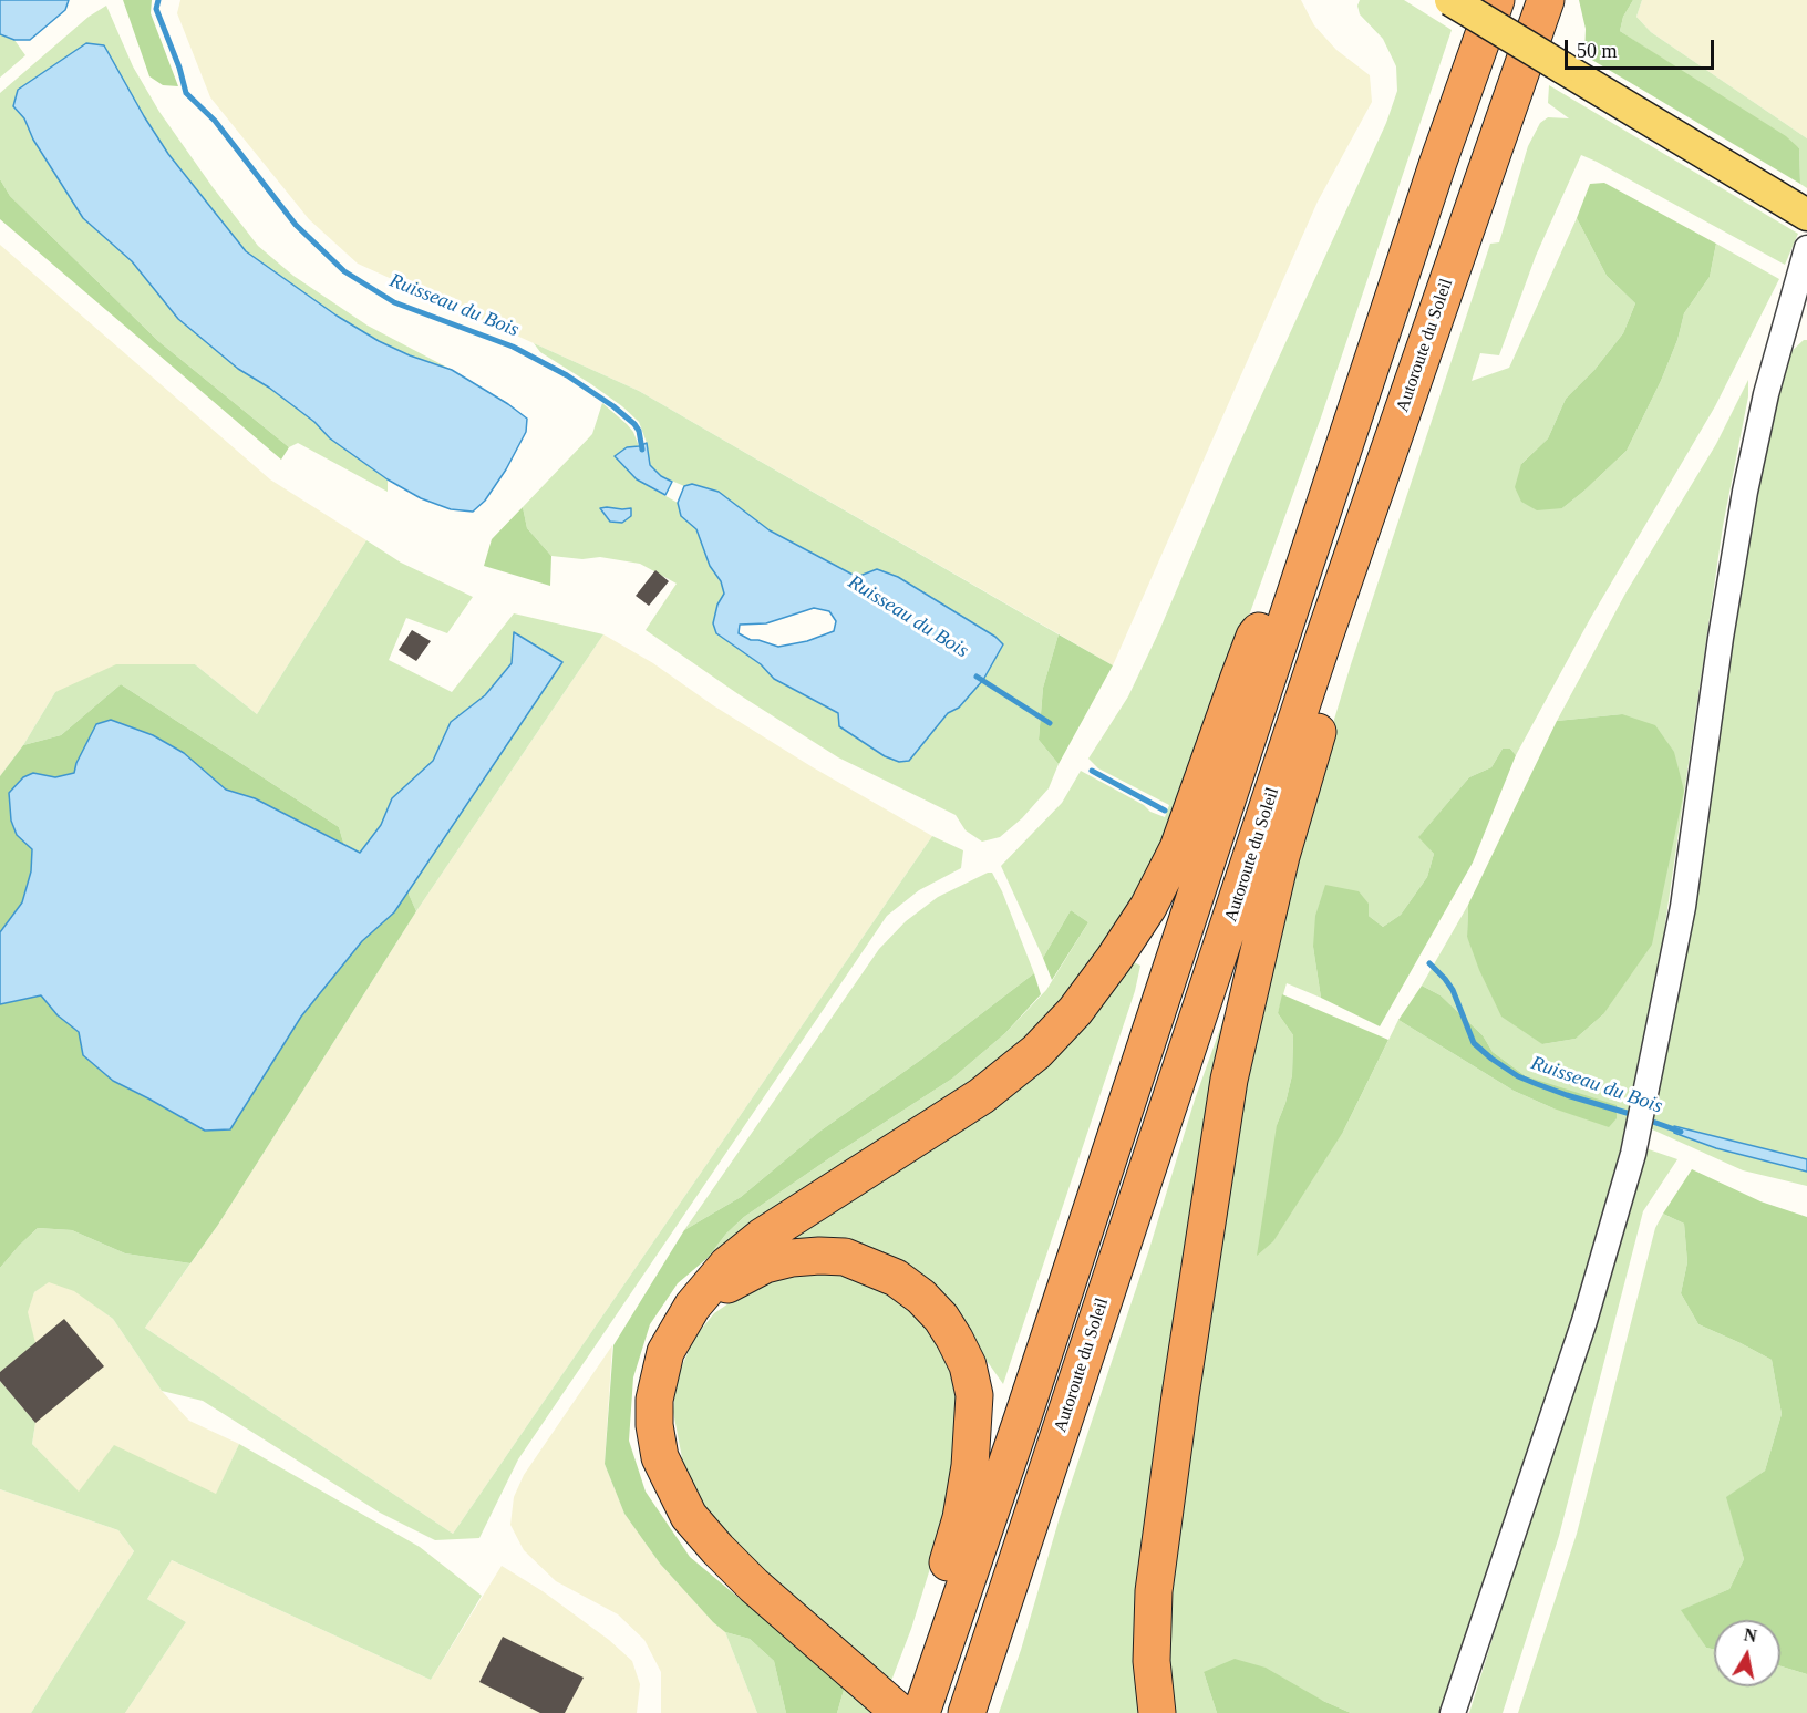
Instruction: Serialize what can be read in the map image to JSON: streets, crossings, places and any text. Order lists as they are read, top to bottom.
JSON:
{
  "streets": {
    "highway": ["Autoroute du Soleil"]
  },
  "water": ["Ruisseau du Bois"],
  "scale_bar": "50 m",
  "north": "top"
}
